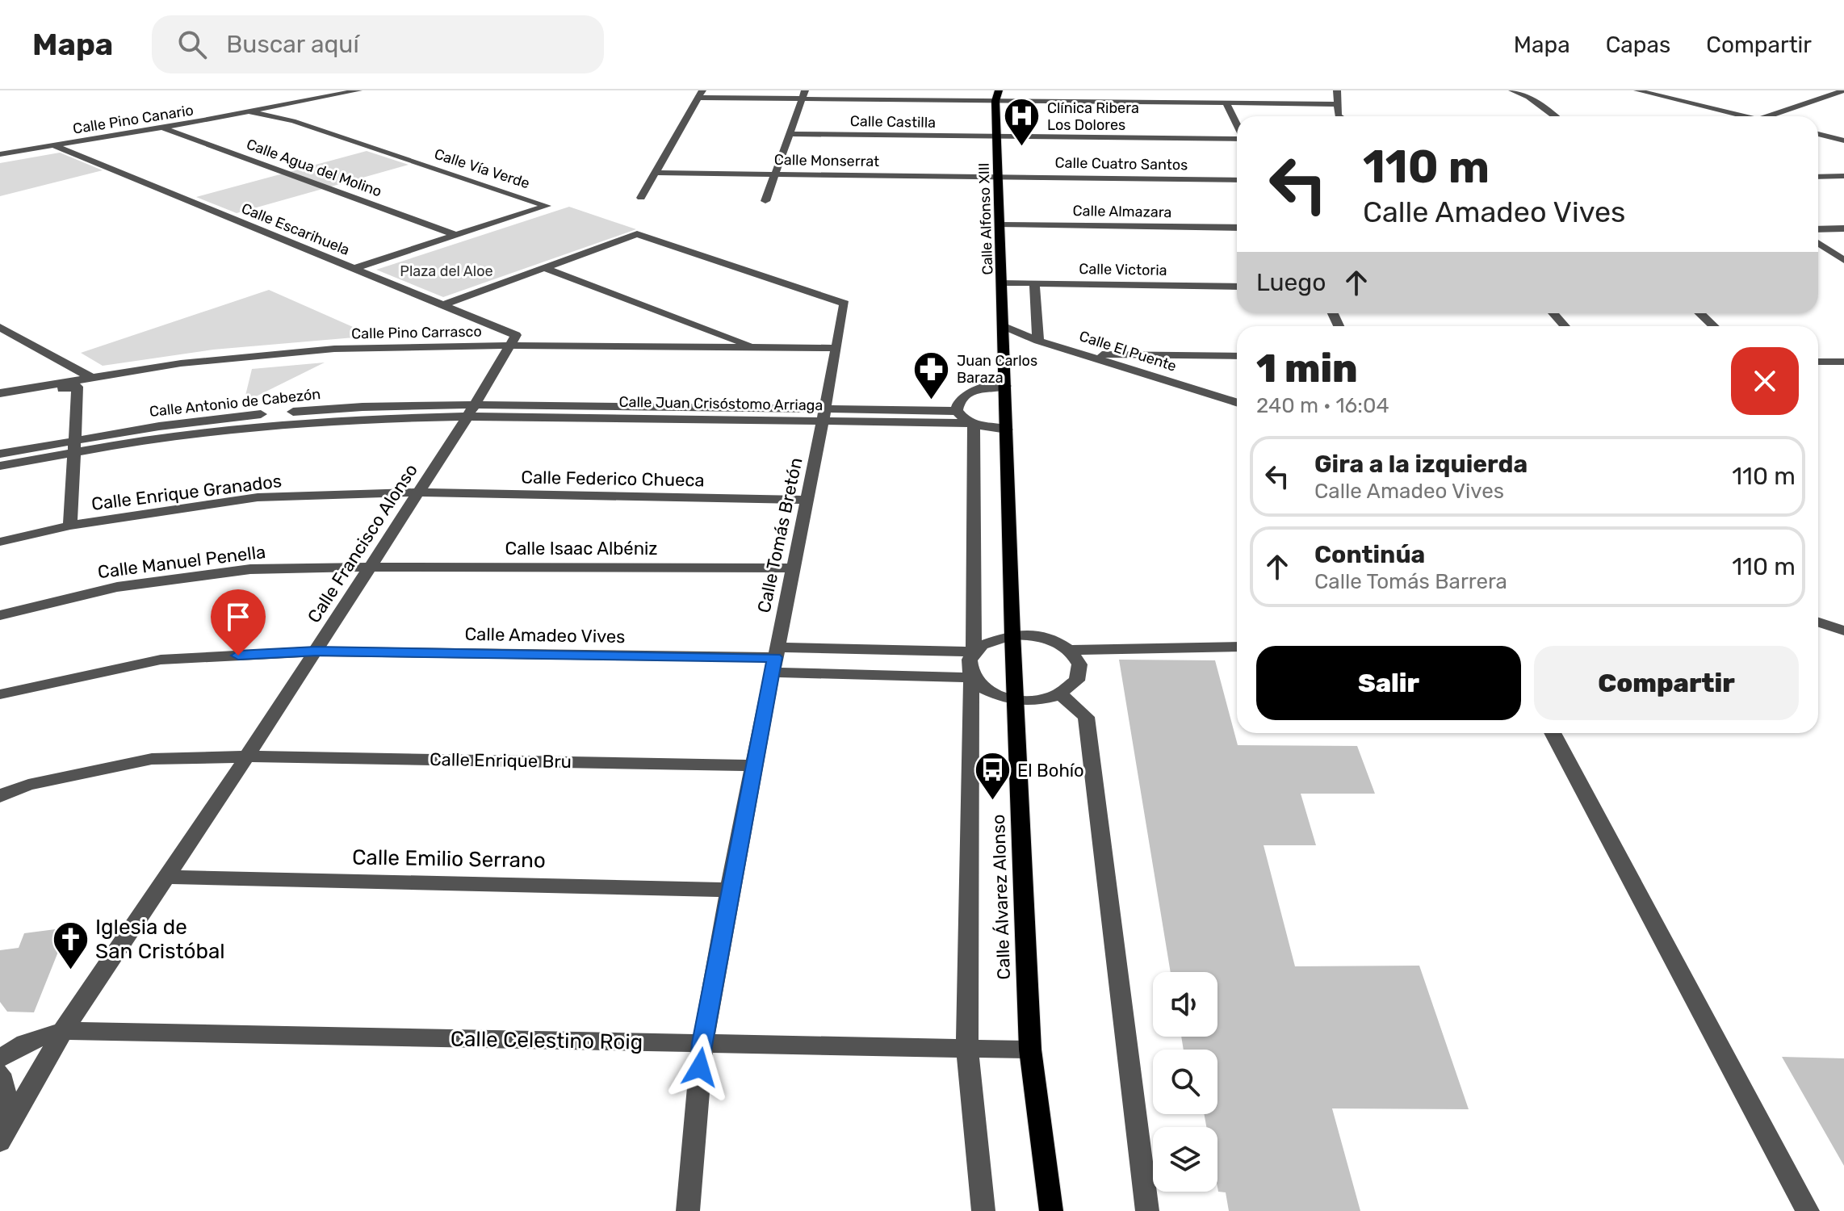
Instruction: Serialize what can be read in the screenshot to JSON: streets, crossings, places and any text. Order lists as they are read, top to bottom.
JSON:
{
  "streets": {
    "main road": ["Calle Alfonso XIII", "Calle Álvarez Alonso"],
    "street": [
      "Calle Pino Canario",
      "Calle Castilla",
      "Calle Monserrat",
      "Calle Cuatro Santos",
      "Calle Agua del Molino",
      "Calle Vía Verde",
      "Calle Almazara",
      "Calle Escarihuela",
      "Calle Victoria",
      "Calle Pino Carrasco",
      "Calle El Puente",
      "Calle Antonio de Cabezón",
      "Calle Juan Crisóstomo Arriaga",
      "Calle Federico Chueca",
      "Calle Enrique Granados",
      "Calle Tomás Bretón",
      "Calle Francisco Alonso",
      "Calle Isaac Albéniz",
      "Calle Manuel Penella",
      "Calle Amadeo Vives",
      "Calle Enrique Bru",
      "Calle Emilio Serrano",
      "Calle Celestino Roig"
    ]
  },
  "crossings": [
    ["Calle Pino Canario", "Calle Agua del Molino"],
    ["Calle Pino Canario", "Calle Vía Verde"],
    ["Calle Pino Canario", "Calle Escarihuela"],
    ["Calle Castilla", "Calle Alfonso XIII"],
    ["Calle Monserrat", "Calle Cuatro Santos"],
    ["Calle Monserrat", "Calle Alfonso XIII"],
    ["Calle Cuatro Santos", "Calle Alfonso XIII"],
    ["Calle Agua del Molino", "Calle Vía Verde"],
    ["Calle Vía Verde", "Calle Escarihuela"],
    ["Calle Almazara", "Calle Alfonso XIII"],
    ["Calle Alfonso XIII", "Calle Victoria"],
    ["Calle Alfonso XIII", "Calle El Puente"],
    ["Calle Alfonso XIII", "Calle Álvarez Alonso"],
    ["Calle Escarihuela", "Calle Pino Carrasco"],
    ["Calle Escarihuela", "Calle Francisco Alonso"],
    ["Calle Pino Carrasco", "Calle Tomás Bretón"],
    ["Calle Pino Carrasco", "Calle Francisco Alonso"],
    ["Calle Antonio de Cabezón", "Calle Juan Crisóstomo Arriaga"],
    ["Calle Antonio de Cabezón", "Calle Francisco Alonso"],
    ["Calle Juan Crisóstomo Arriaga", "Calle Tomás Bretón"],
    ["Calle Juan Crisóstomo Arriaga", "Calle Francisco Alonso"],
    ["Calle Juan Crisóstomo Arriaga", "Calle Álvarez Alonso"],
    ["Calle Federico Chueca", "Calle Enrique Granados"],
    ["Calle Federico Chueca", "Calle Tomás Bretón"],
    ["Calle Federico Chueca", "Calle Francisco Alonso"],
    ["Calle Enrique Granados", "Calle Francisco Alonso"],
    ["Calle Tomás Bretón", "Calle Isaac Albéniz"],
    ["Calle Tomás Bretón", "Calle Amadeo Vives"],
    ["Calle Tomás Bretón", "Calle Enrique Bru"],
    ["Calle Tomás Bretón", "Calle Emilio Serrano"],
    ["Calle Tomás Bretón", "Calle Celestino Roig"],
    ["Calle Francisco Alonso", "Calle Isaac Albéniz"],
    ["Calle Francisco Alonso", "Calle Manuel Penella"],
    ["Calle Francisco Alonso", "Calle Amadeo Vives"],
    ["Calle Francisco Alonso", "Calle Enrique Bru"],
    ["Calle Francisco Alonso", "Calle Emilio Serrano"],
    ["Calle Francisco Alonso", "Calle Celestino Roig"],
    ["Calle Isaac Albéniz", "Calle Manuel Penella"],
    ["Calle Álvarez Alonso", "Calle Celestino Roig"]
  ],
  "parks": ["Plaza del Aloe"],
  "places": {
    "hospital": ["Clínica Ribera Los Dolores"],
    "pharmacy": ["Juan Carlos Baraza"],
    "bus stop": ["El Bohío"],
    "church": ["Iglesia de San Cristóbal"]
  },
  "page": {
    "header": "Mapa",
    "search": "Buscar aquí",
    "nav": ["Mapa", "Capas", "Compartir"],
    "turn": ["110 m", "Calle Amadeo Vives"],
    "then": "Luego",
    "heading": ["1 min", "240 m · 16:04"],
    "list": [
      {
        "name": "Gira a la izquierda",
        "note": "Calle Amadeo Vives",
        "value": "110 m"
      },
      {
        "name": "Continúa",
        "note": "Calle Tomás Barrera",
        "value": "110 m"
      }
    ],
    "buttons": ["Salir", "Compartir"]
  }
}
